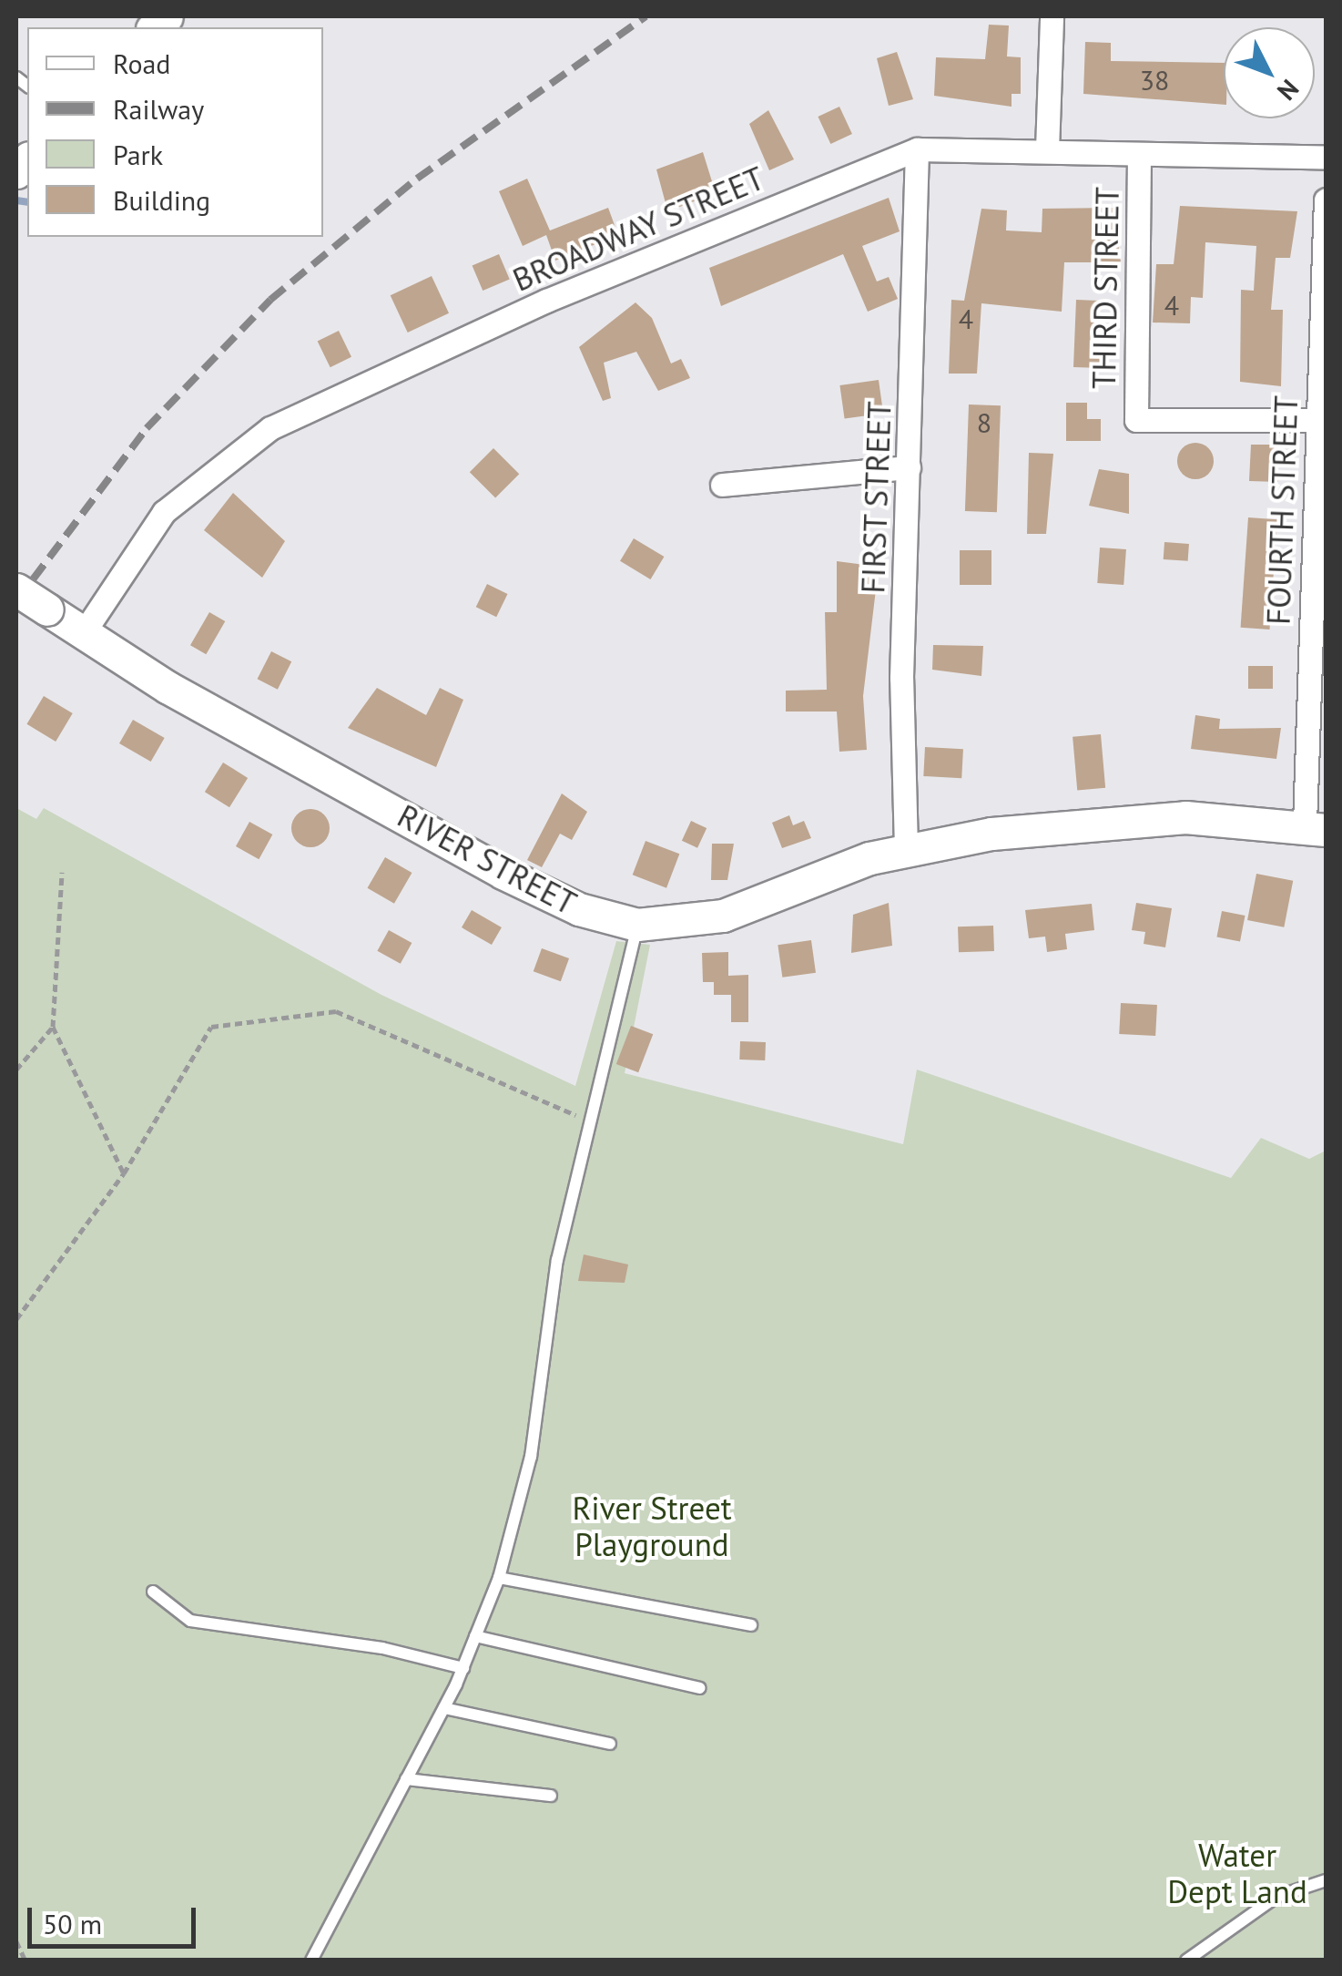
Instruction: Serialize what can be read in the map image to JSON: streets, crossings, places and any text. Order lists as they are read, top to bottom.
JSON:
{
  "streets": {
    "main road": ["RIVER STREET"],
    "street": [
      "BROADWAY STREET",
      "THIRD STREET",
      "FIRST STREET",
      "FOURTH STREET"
    ]
  },
  "crossings": [
    ["BROADWAY STREET", "THIRD STREET"],
    ["BROADWAY STREET", "FIRST STREET"],
    ["BROADWAY STREET", "RIVER STREET"],
    ["THIRD STREET", "FOURTH STREET"],
    ["FIRST STREET", "RIVER STREET"],
    ["FOURTH STREET", "RIVER STREET"]
  ],
  "parks": ["River Street Playground", "Water Dept Land"],
  "house_numbers": [
    "38",
    "4",
    "4",
    "8"
  ],
  "legend": [
    "Road",
    "Railway",
    "Park",
    "Building"
  ],
  "scale_bar": "50 m",
  "north": "bottom right"
}
